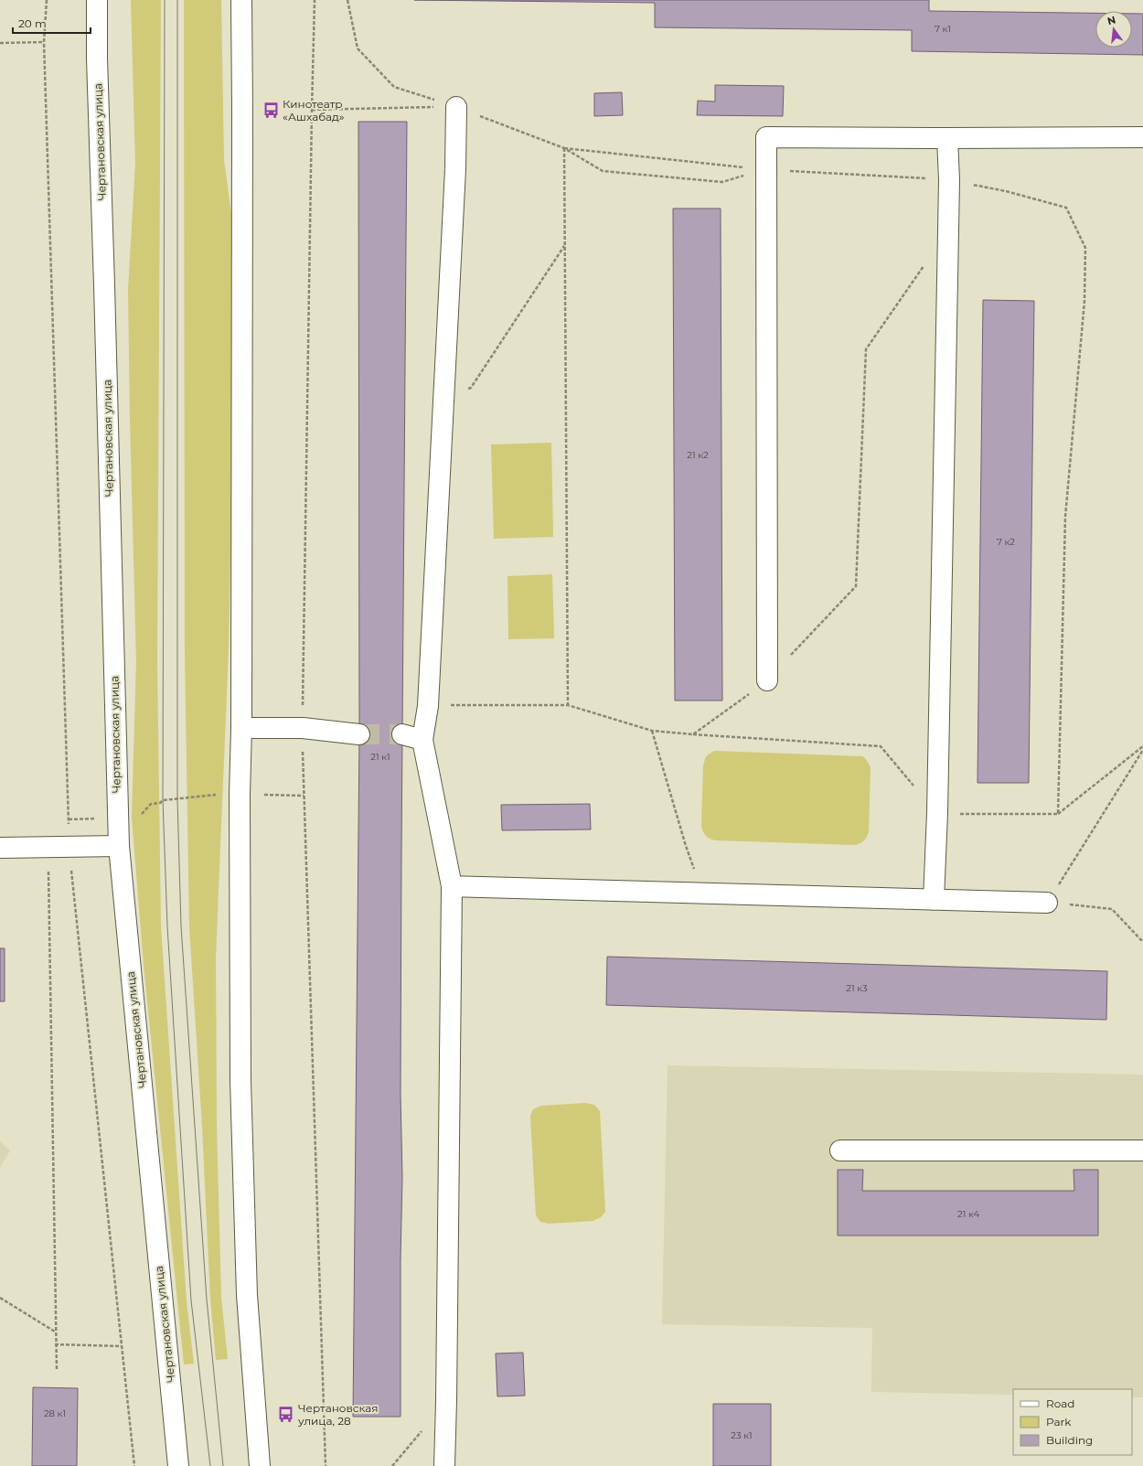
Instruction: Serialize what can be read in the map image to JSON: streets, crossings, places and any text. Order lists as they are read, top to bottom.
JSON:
{
  "streets": {
    "main road": ["Чертановская улица"]
  },
  "places": {
    "bus stop": ["Кинотеатр «Ашхабад»", "Чертановская улица, 28"]
  },
  "house_numbers": [
    "7 к1",
    "21 к2",
    "7 к2",
    "21 к1",
    "21 к3",
    "21 к4",
    "28 к1",
    "23 к1"
  ],
  "legend": ["Road", "Park", "Building"],
  "scale_bar": "20 m",
  "north": "top"
}
